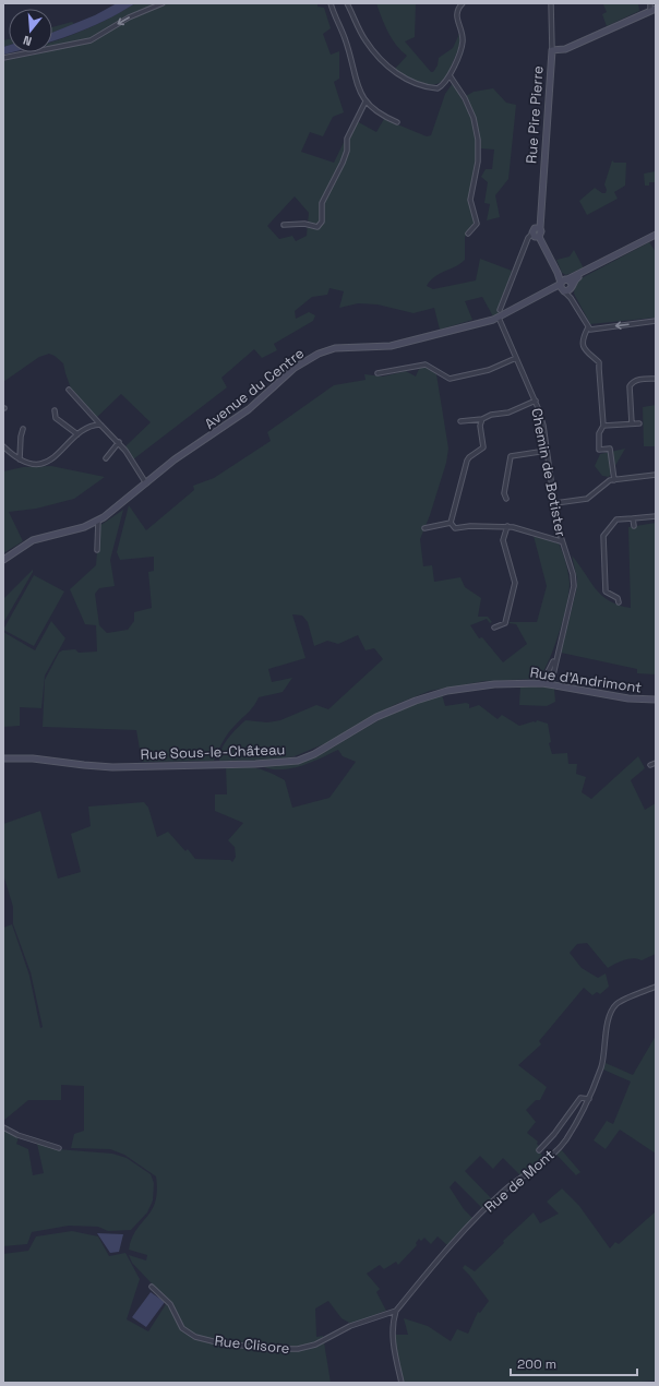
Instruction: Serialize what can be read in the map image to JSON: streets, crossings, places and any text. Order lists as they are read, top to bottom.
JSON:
{
  "streets": {
    "street": [
      "Rue Pire Pierre",
      "Avenue du Centre",
      "Chemin de Botister",
      "Rue d'Andrimont",
      "Rue Sous-le-Château",
      "Rue de Mont",
      "Rue Clisore"
    ]
  },
  "crossings": [
    ["Avenue du Centre", "Chemin de Botister"],
    ["Chemin de Botister", "Rue d'Andrimont"],
    ["Rue d'Andrimont", "Rue Sous-le-Château"],
    ["Rue de Mont", "Rue Clisore"]
  ],
  "scale_bar": "200 m",
  "north": "bottom"
}
